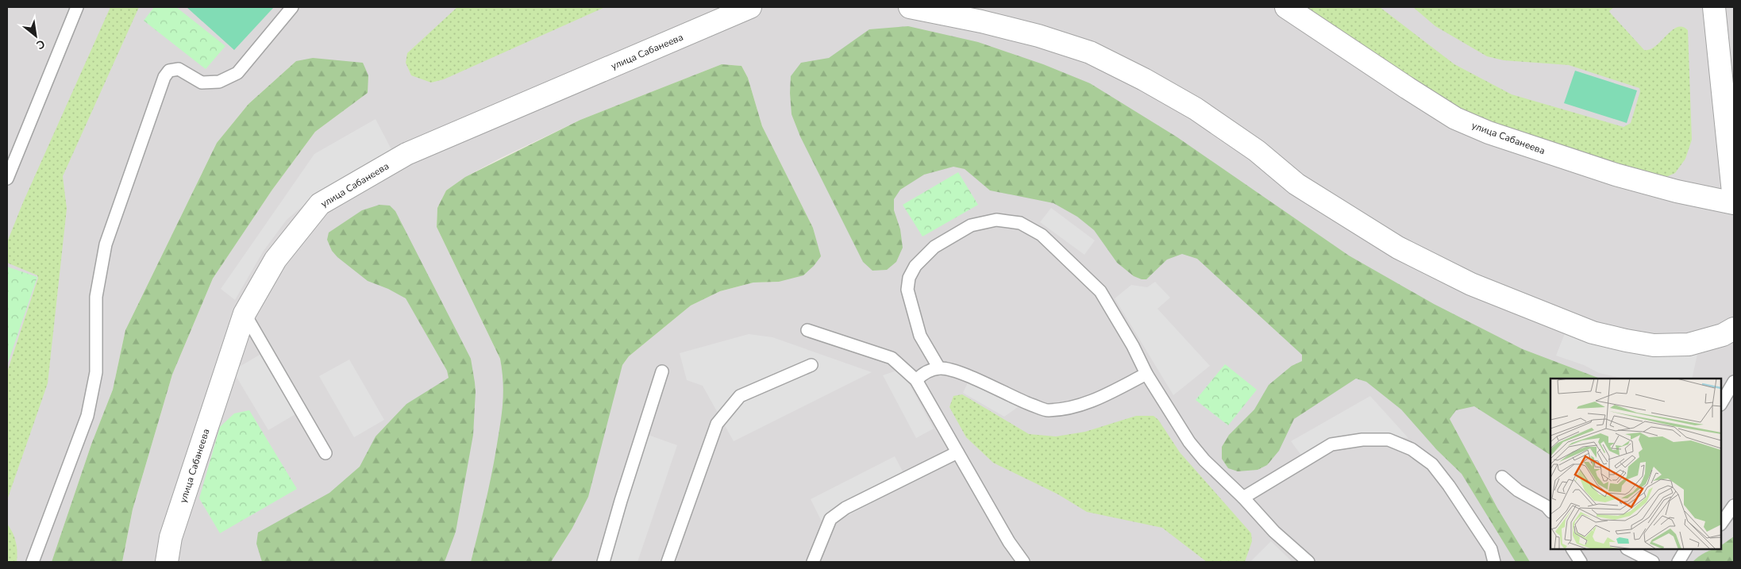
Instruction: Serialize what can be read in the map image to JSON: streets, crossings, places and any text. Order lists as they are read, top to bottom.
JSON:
{
  "streets": {
    "street": ["улица Сабанеева"]
  },
  "north": "bottom right"
}
